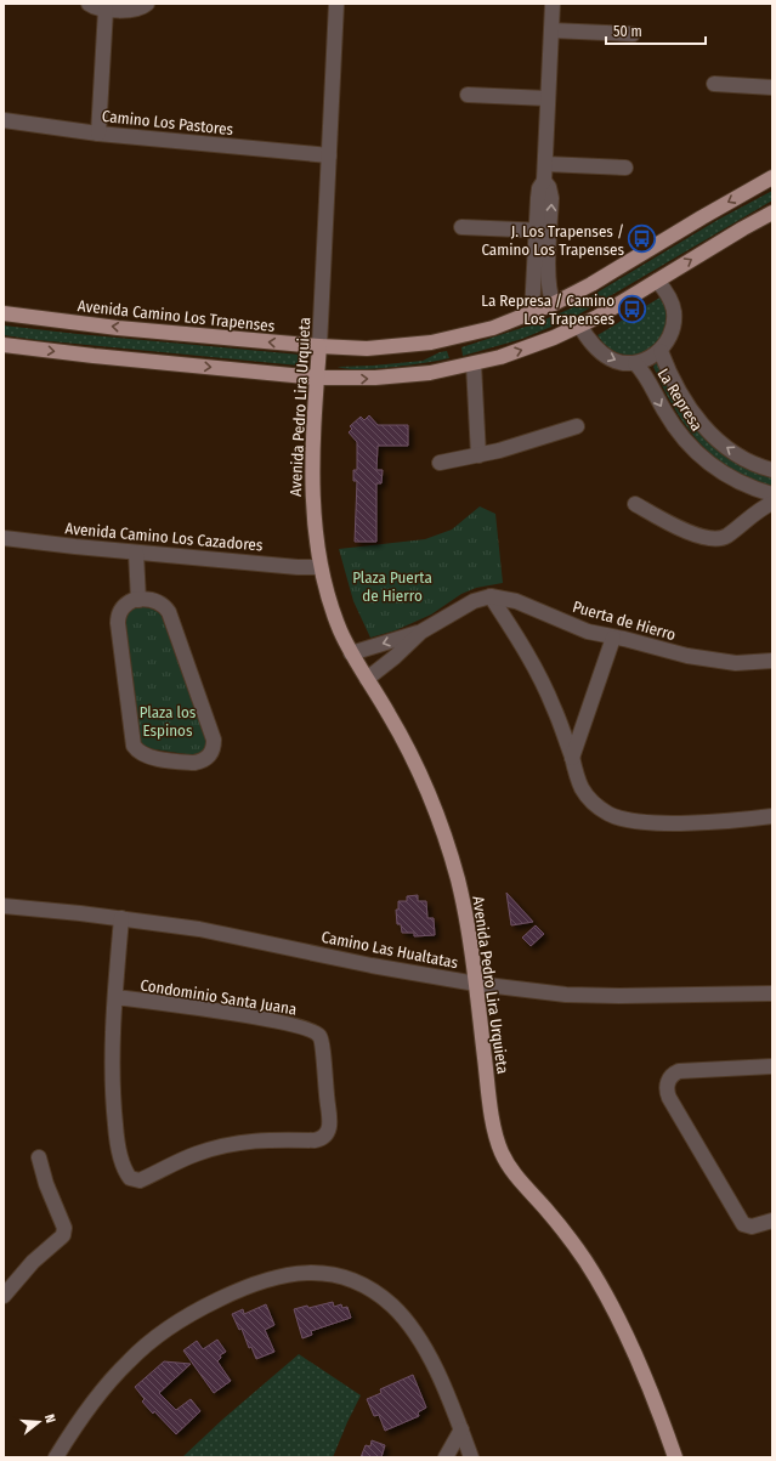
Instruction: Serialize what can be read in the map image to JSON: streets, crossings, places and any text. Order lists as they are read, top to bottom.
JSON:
{
  "streets": {
    "main road": ["Avenida Camino Los Trapenses", "Avenida Pedro Lira Urquieta"],
    "street": [
      "Camino Los Pastores",
      "La Represa",
      "Avenida Camino Los Cazadores",
      "Puerta de Hierro",
      "Camino Las Hualtatas",
      "Condominio Santa Juana"
    ]
  },
  "crossings": [
    ["Camino Los Pastores", "Avenida Pedro Lira Urquieta"],
    ["Avenida Camino Los Trapenses", "Avenida Pedro Lira Urquieta"],
    ["Avenida Pedro Lira Urquieta", "Avenida Camino Los Cazadores"],
    ["Avenida Pedro Lira Urquieta", "Camino Las Hualtatas"],
    ["Camino Las Hualtatas", "Condominio Santa Juana"]
  ],
  "parks": ["Plaza Puerta de Hierro", "Plaza los Espinos"],
  "places": {
    "bus stop": ["J. Los Trapenses / Camino Los Trapenses", "La Represa / Camino Los Trapenses"]
  },
  "scale_bar": "50 m",
  "north": "right"
}
